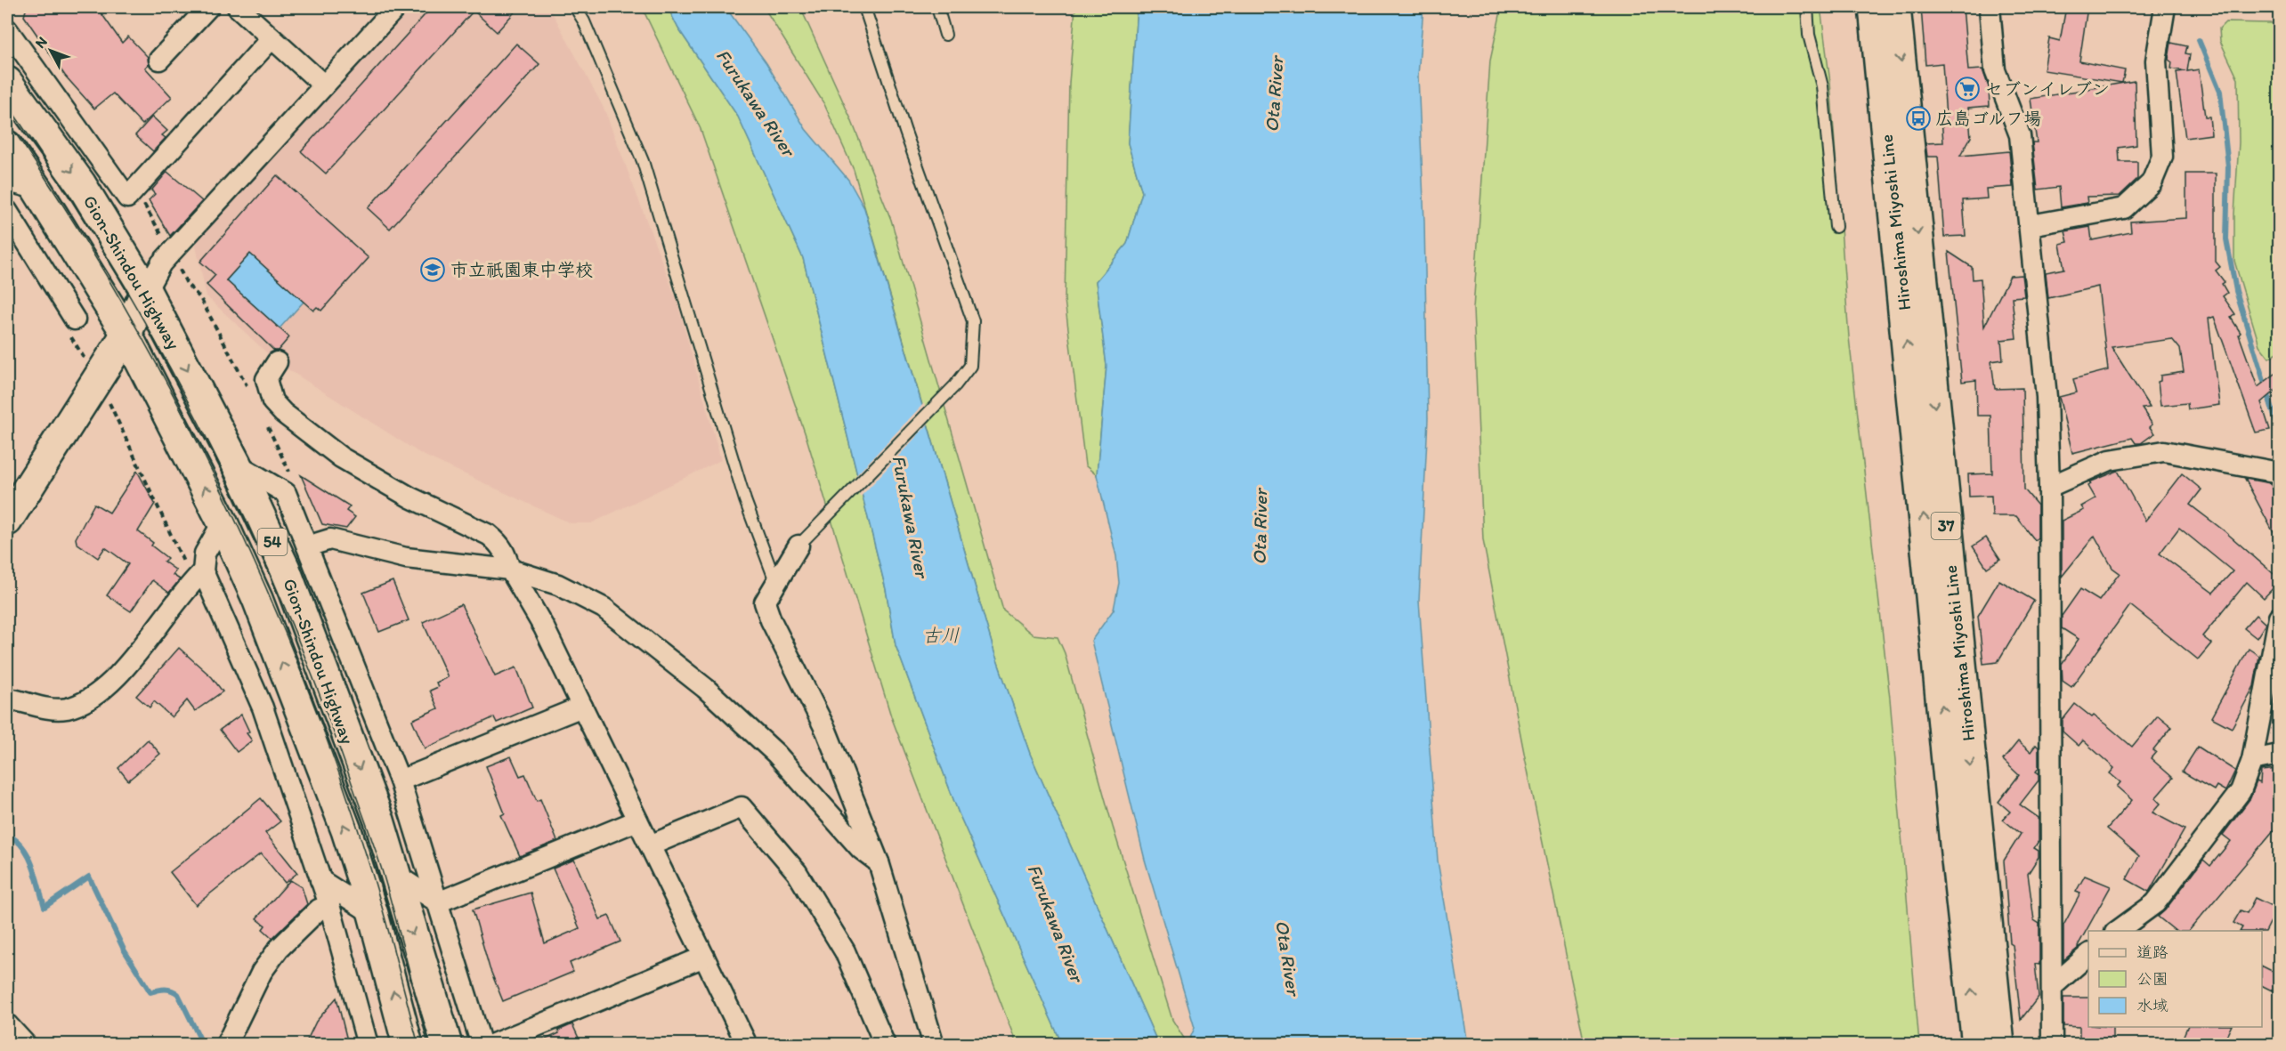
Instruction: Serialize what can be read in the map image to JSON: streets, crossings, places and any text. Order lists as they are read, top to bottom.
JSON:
{
  "streets": {
    "main road": [
      "Hiroshima Miyoshi Line",
      "Gion-Shindou Highway",
      "37",
      "54"
    ]
  },
  "water": ["Ota River", "Furukawa River", "古川"],
  "places": {
    "supermarket": ["セブンイレブン"],
    "bus stop": ["広島ゴルフ場"],
    "school or university": ["市立祇園東中学校"]
  },
  "legend": ["道路", "公園", "水域"],
  "north": "top left"
}
